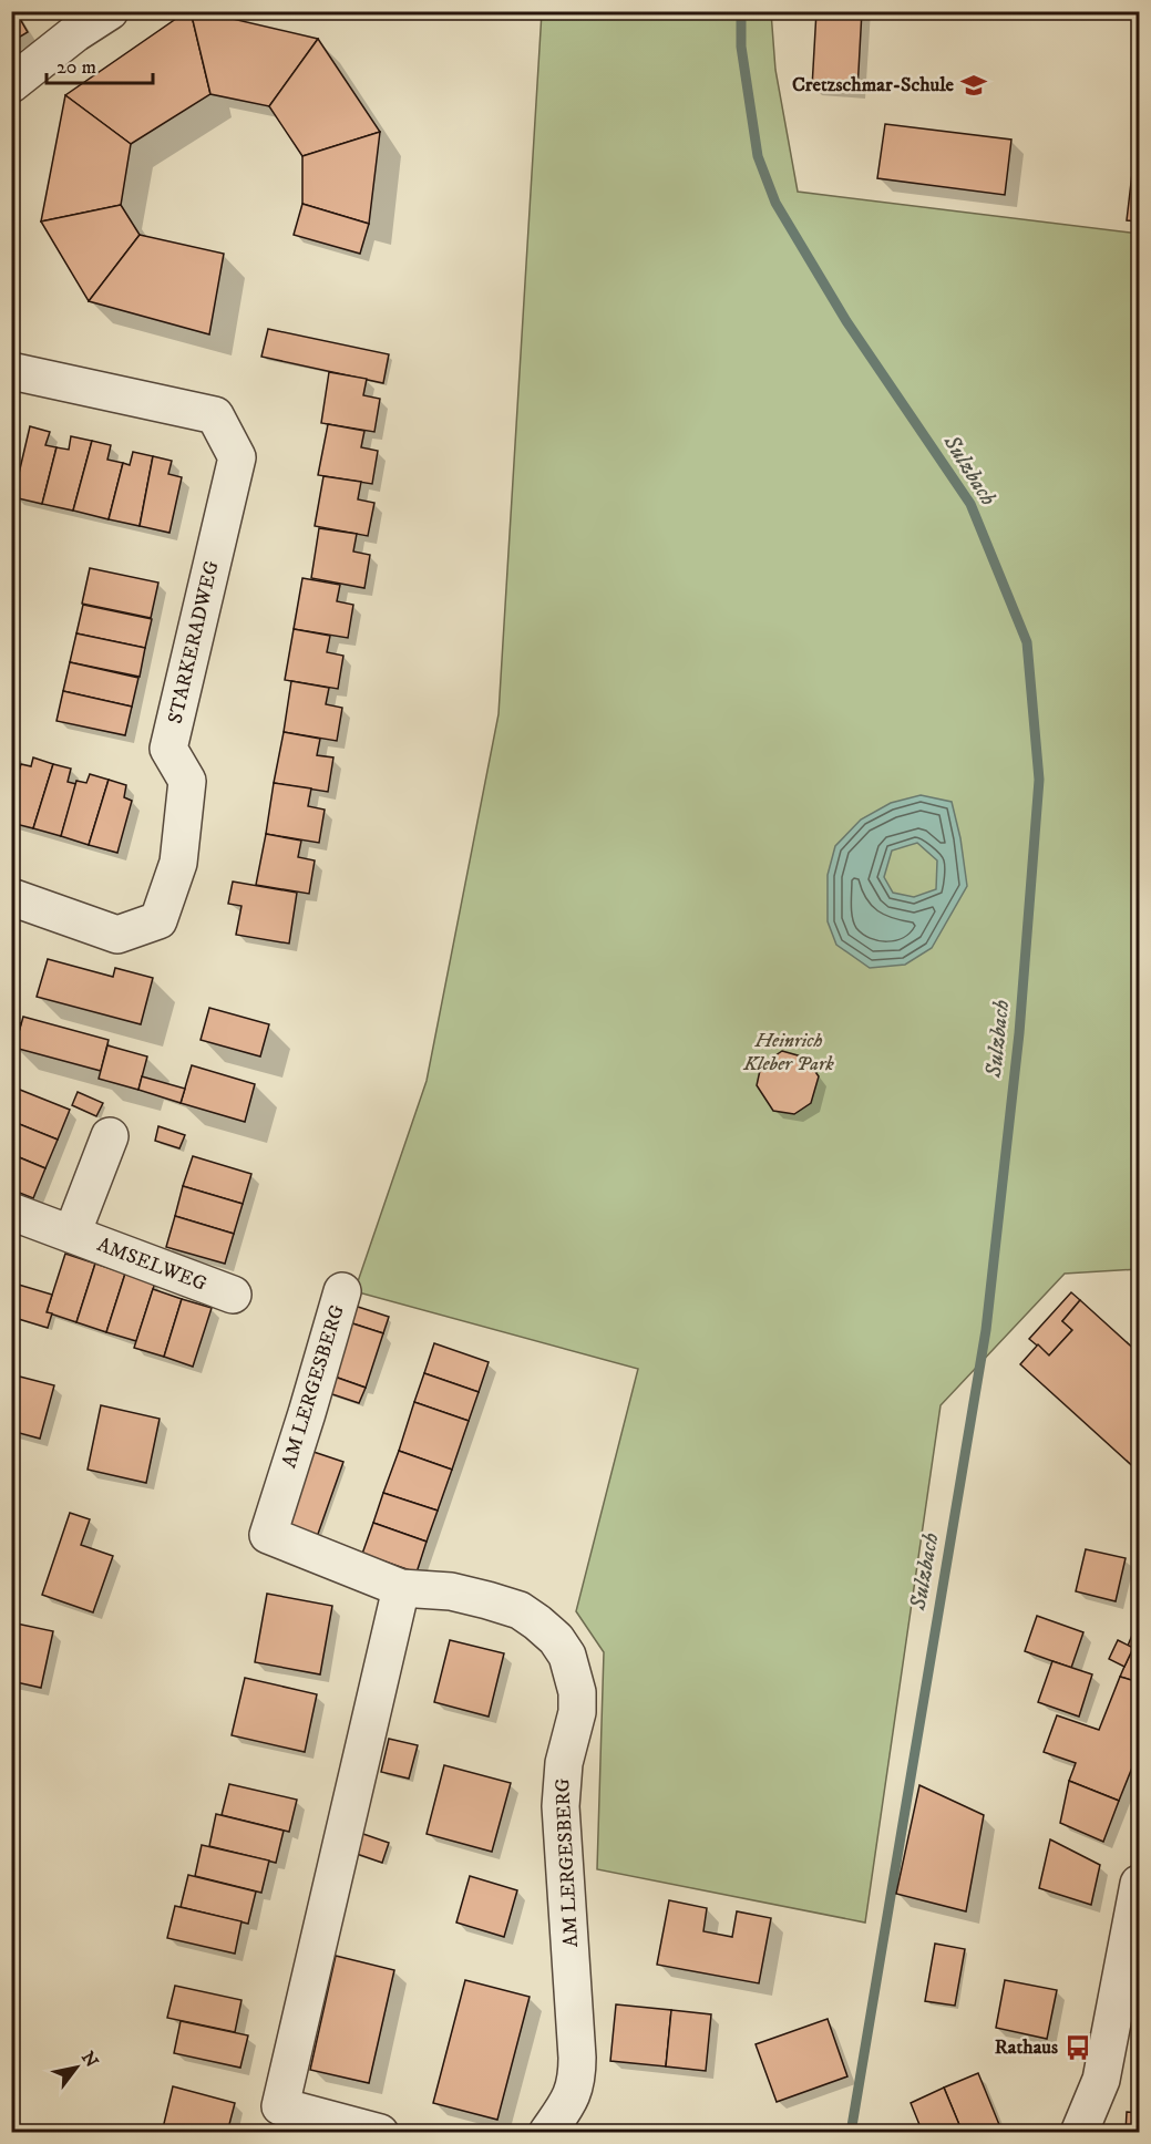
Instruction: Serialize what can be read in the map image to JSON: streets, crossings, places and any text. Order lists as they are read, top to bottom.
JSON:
{
  "streets": {
    "street": ["STARKERADWEG", "AMSELWEG", "AM LERGESBERG"]
  },
  "water": ["Sulzbach"],
  "parks": ["Heinrich Kleber Park"],
  "places": {
    "school or university": ["Cretzschmar-Schule"],
    "bus stop": ["Rathaus"]
  },
  "scale_bar": "20 m",
  "north": "top right"
}
